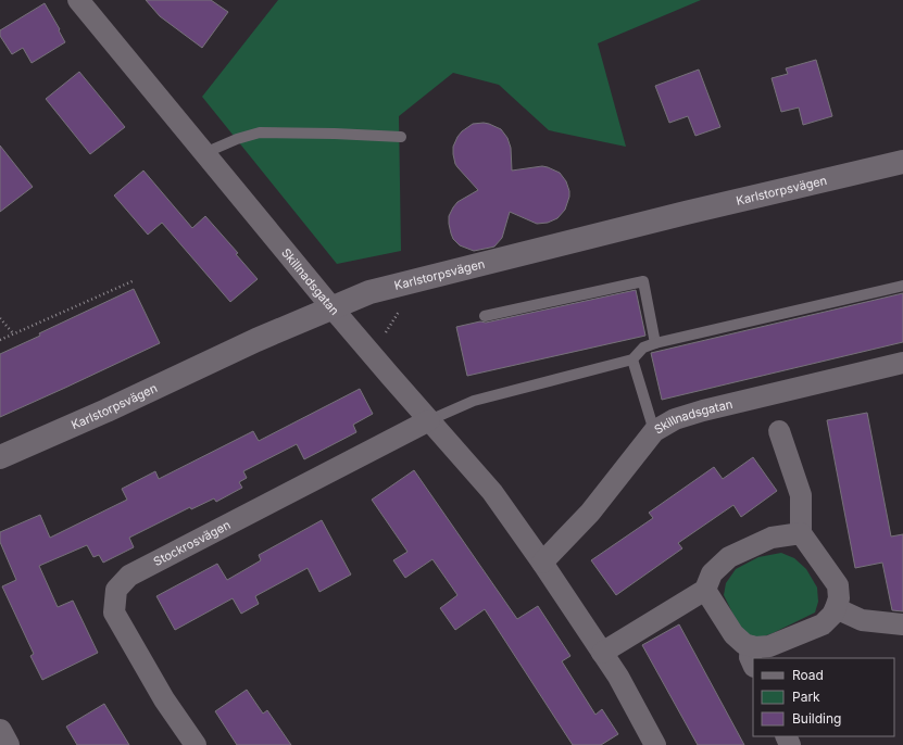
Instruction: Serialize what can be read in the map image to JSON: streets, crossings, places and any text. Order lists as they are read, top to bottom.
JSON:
{
  "streets": {
    "street": ["Karlstorpsvägen", "Skillnadsgatan", "Stockrosvägen"]
  },
  "crossings": [
    ["Karlstorpsvägen", "Skillnadsgatan"],
    ["Skillnadsgatan", "Stockrosvägen"]
  ],
  "legend": ["Road", "Park", "Building"]
}
